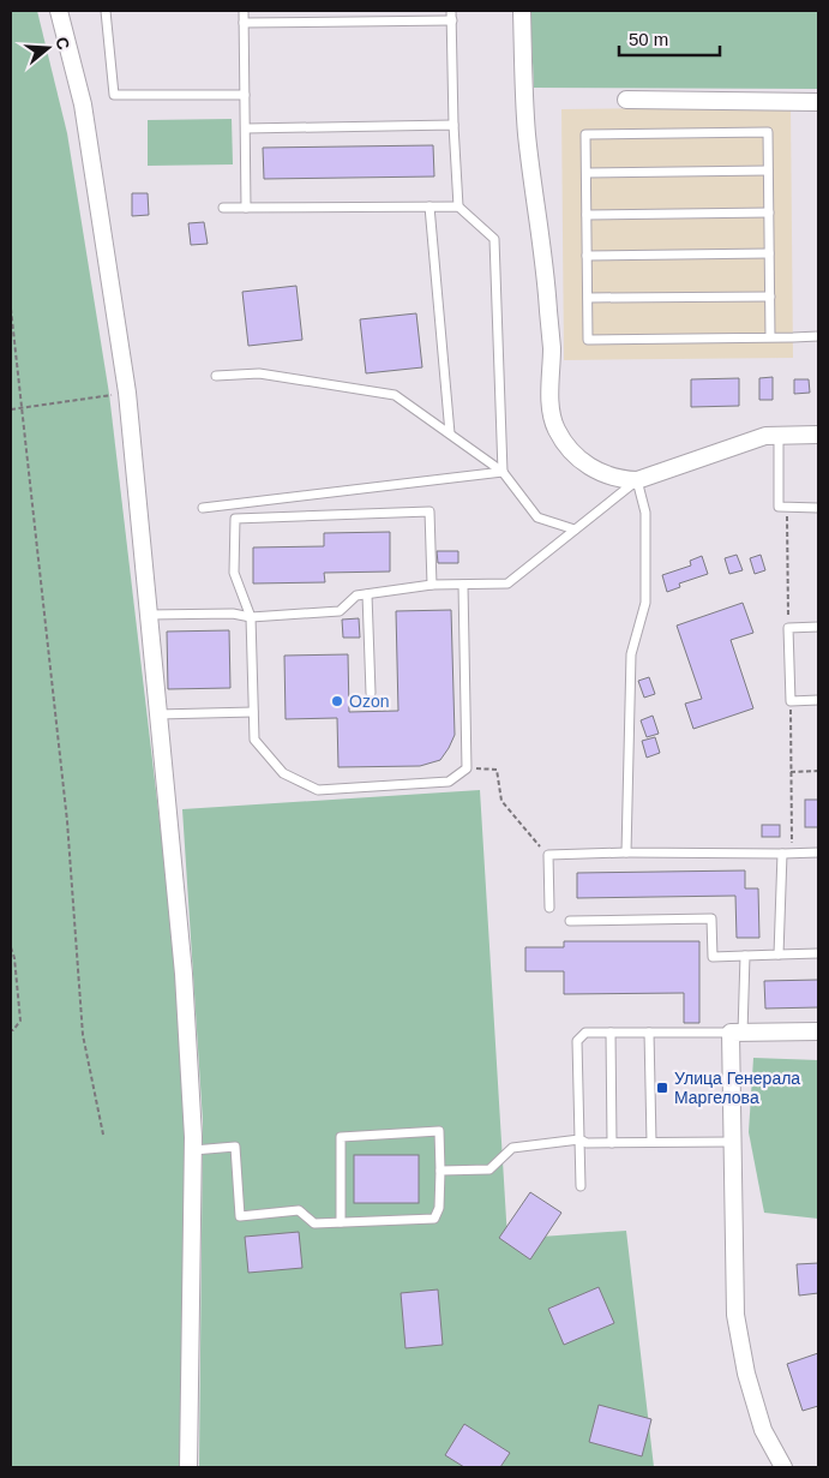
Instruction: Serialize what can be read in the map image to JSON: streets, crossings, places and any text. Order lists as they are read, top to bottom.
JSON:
{
  "places": {
    "other": ["Ozon"],
    "transit": ["Улица Генерала Маргелова"]
  },
  "scale_bar": "50 m",
  "north": "right"
}
